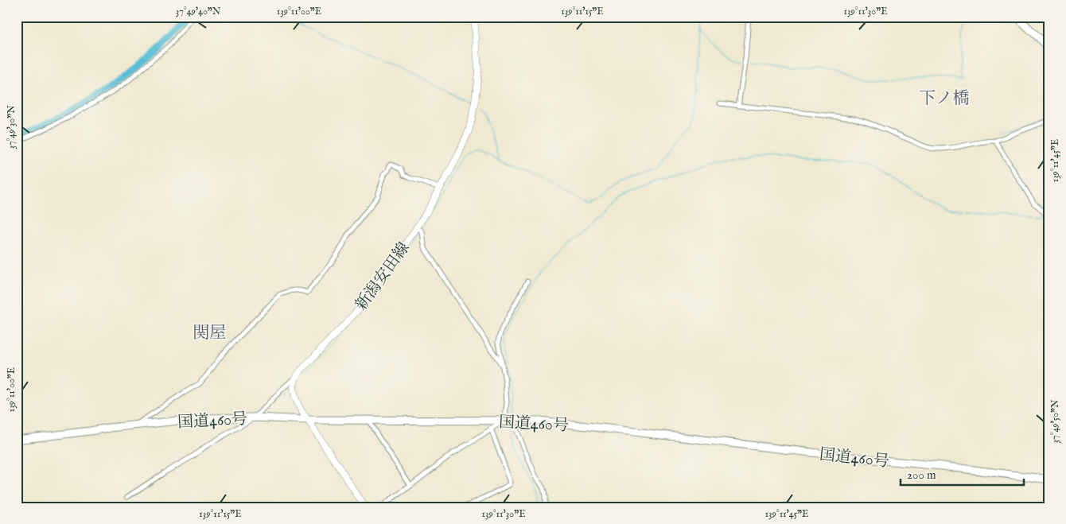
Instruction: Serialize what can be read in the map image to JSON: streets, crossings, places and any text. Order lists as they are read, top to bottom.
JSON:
{
  "streets": {
    "highway": ["国道460号"],
    "main road": ["新潟安田線"]
  },
  "districts": ["下ノ橋", "関屋"],
  "scale_bar": "200 m",
  "coordinates": [
    "37°49'40\"N",
    "139°11'00\"E",
    "139°11'15\"E",
    "139°11'30\"E",
    "37°49'30\"N",
    "139°11'45\"E",
    "37°49'50\"N"
  ]
}
